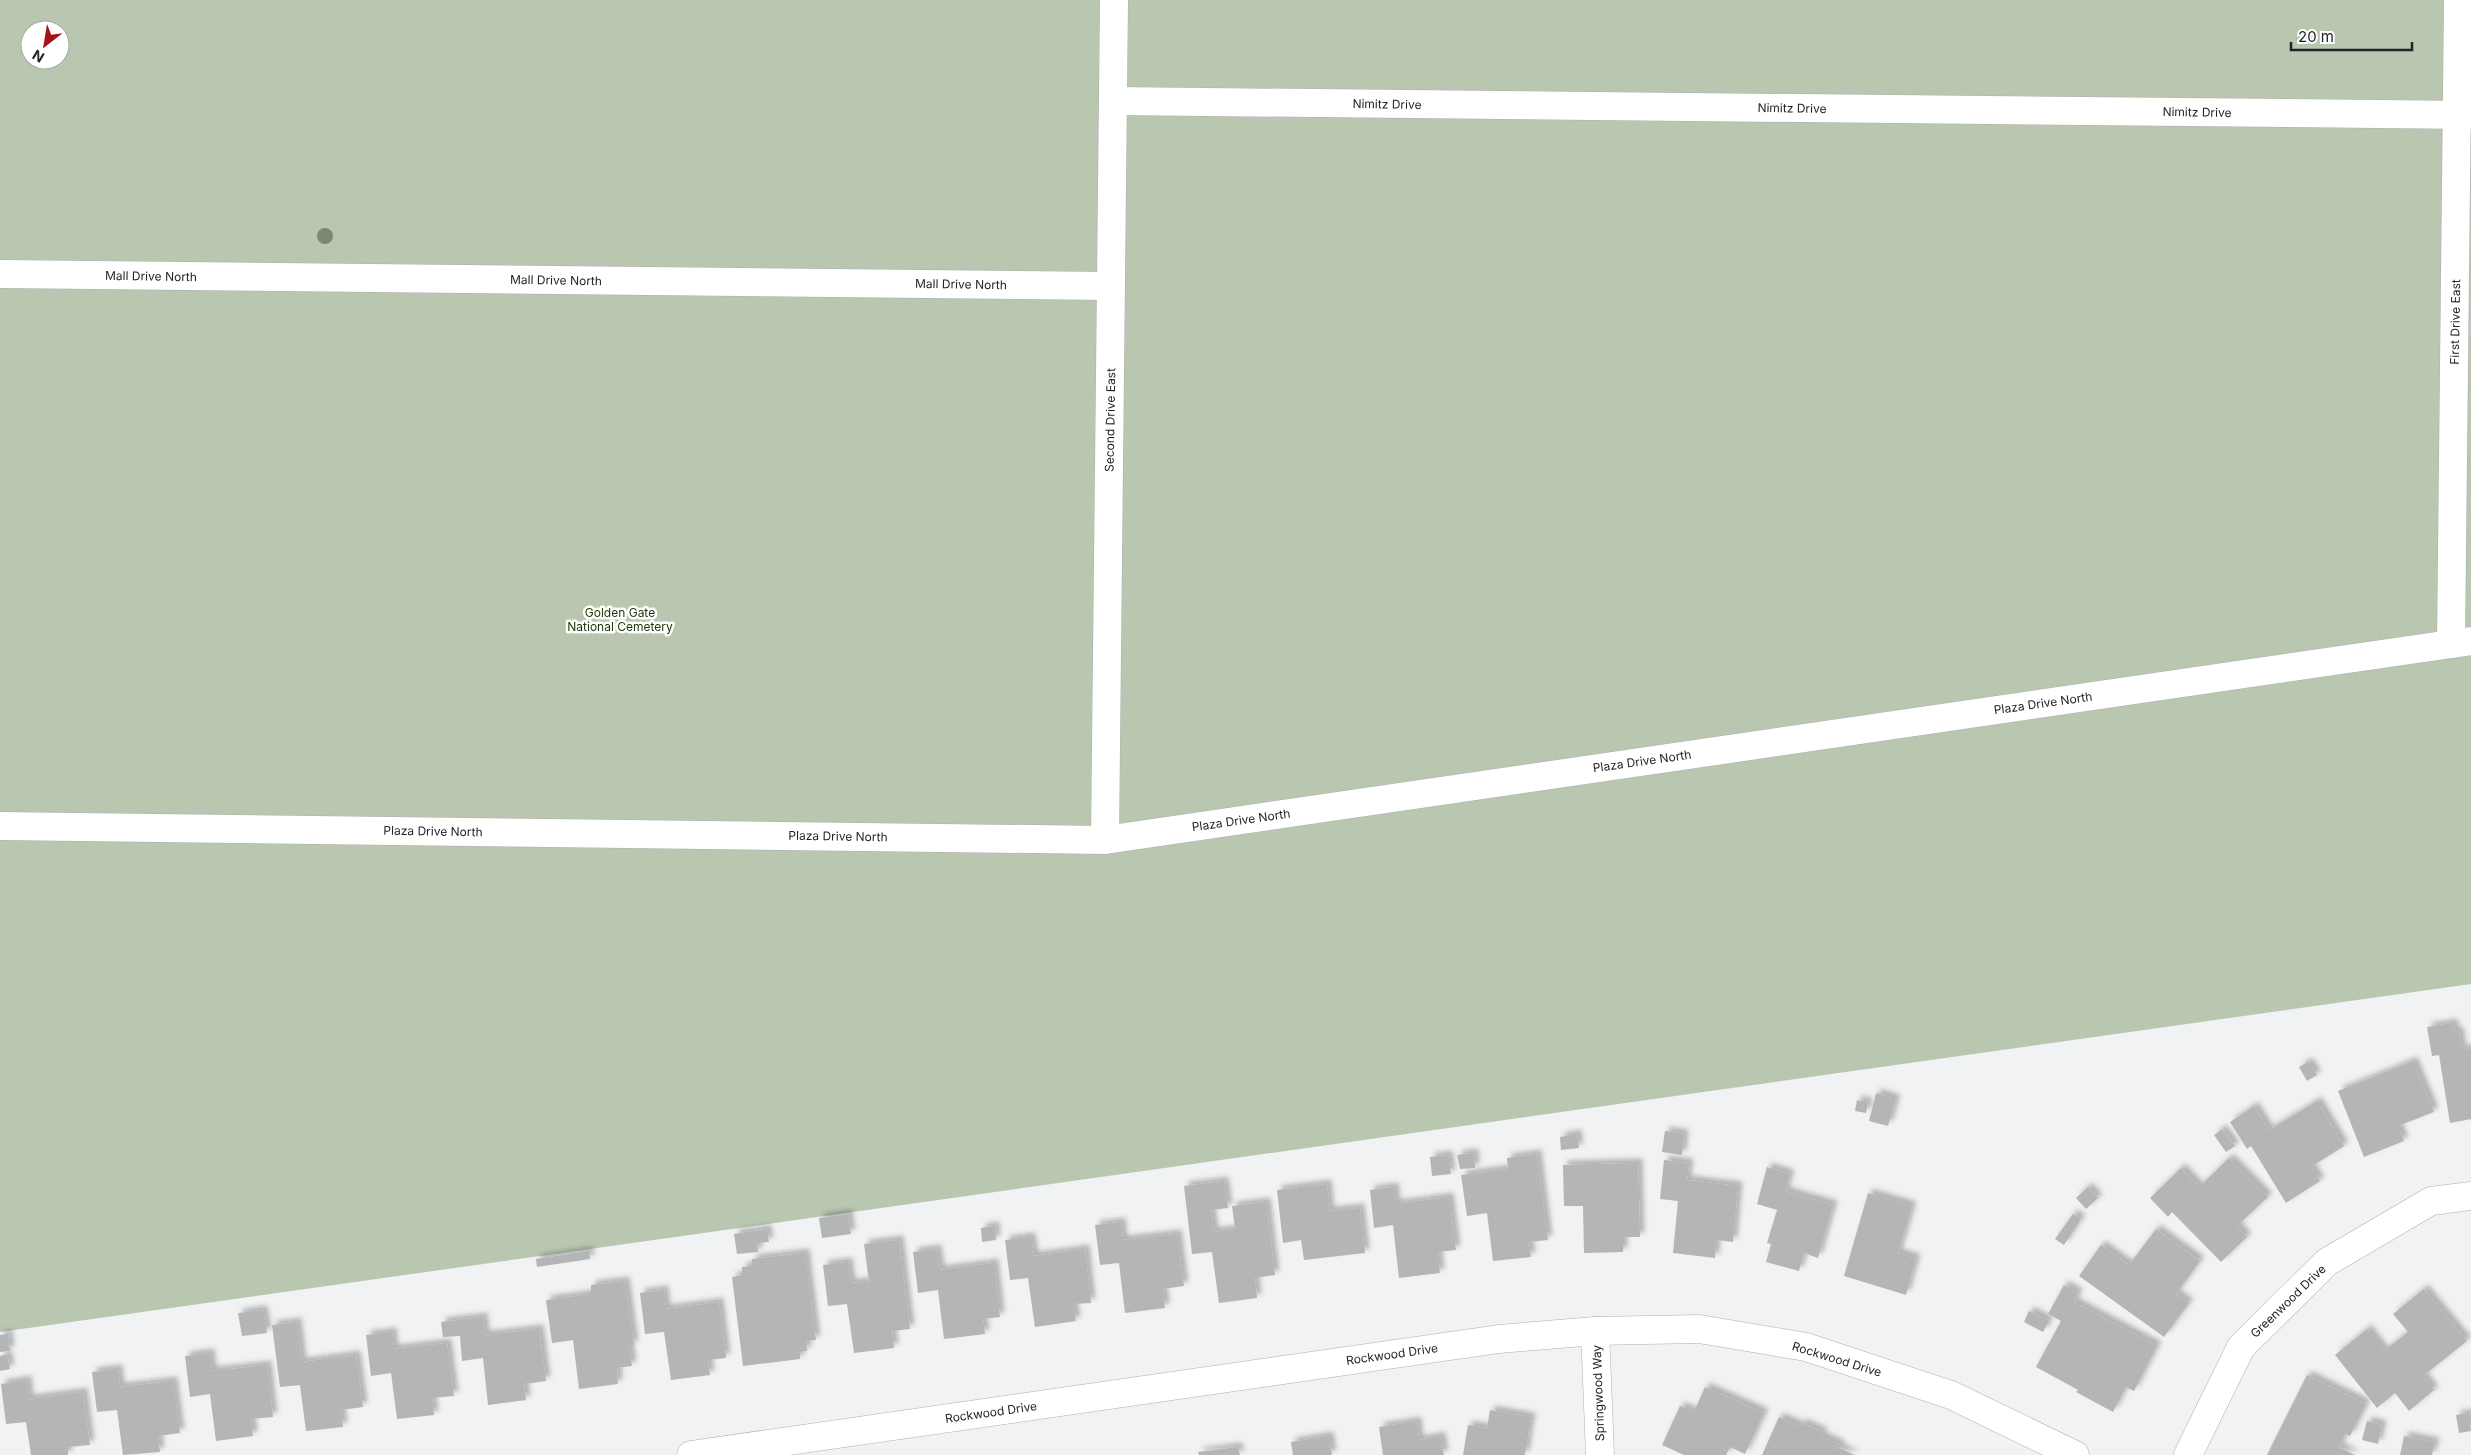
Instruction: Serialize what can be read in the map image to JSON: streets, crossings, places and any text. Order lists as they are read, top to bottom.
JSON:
{
  "streets": {
    "street": [
      "Nimitz Drive",
      "Mall Drive North",
      "First Drive East",
      "Second Drive East",
      "Plaza Drive North",
      "Greenwood Drive",
      "Rockwood Drive",
      "Springwood Way"
    ]
  },
  "crossings": [
    ["Nimitz Drive", "First Drive East"],
    ["Nimitz Drive", "Second Drive East"],
    ["Mall Drive North", "Second Drive East"],
    ["First Drive East", "Plaza Drive North"],
    ["Second Drive East", "Plaza Drive North"],
    ["Rockwood Drive", "Springwood Way"]
  ],
  "parks": ["Golden Gate National Cemetery"],
  "scale_bar": "20 m",
  "north": "bottom left"
}
